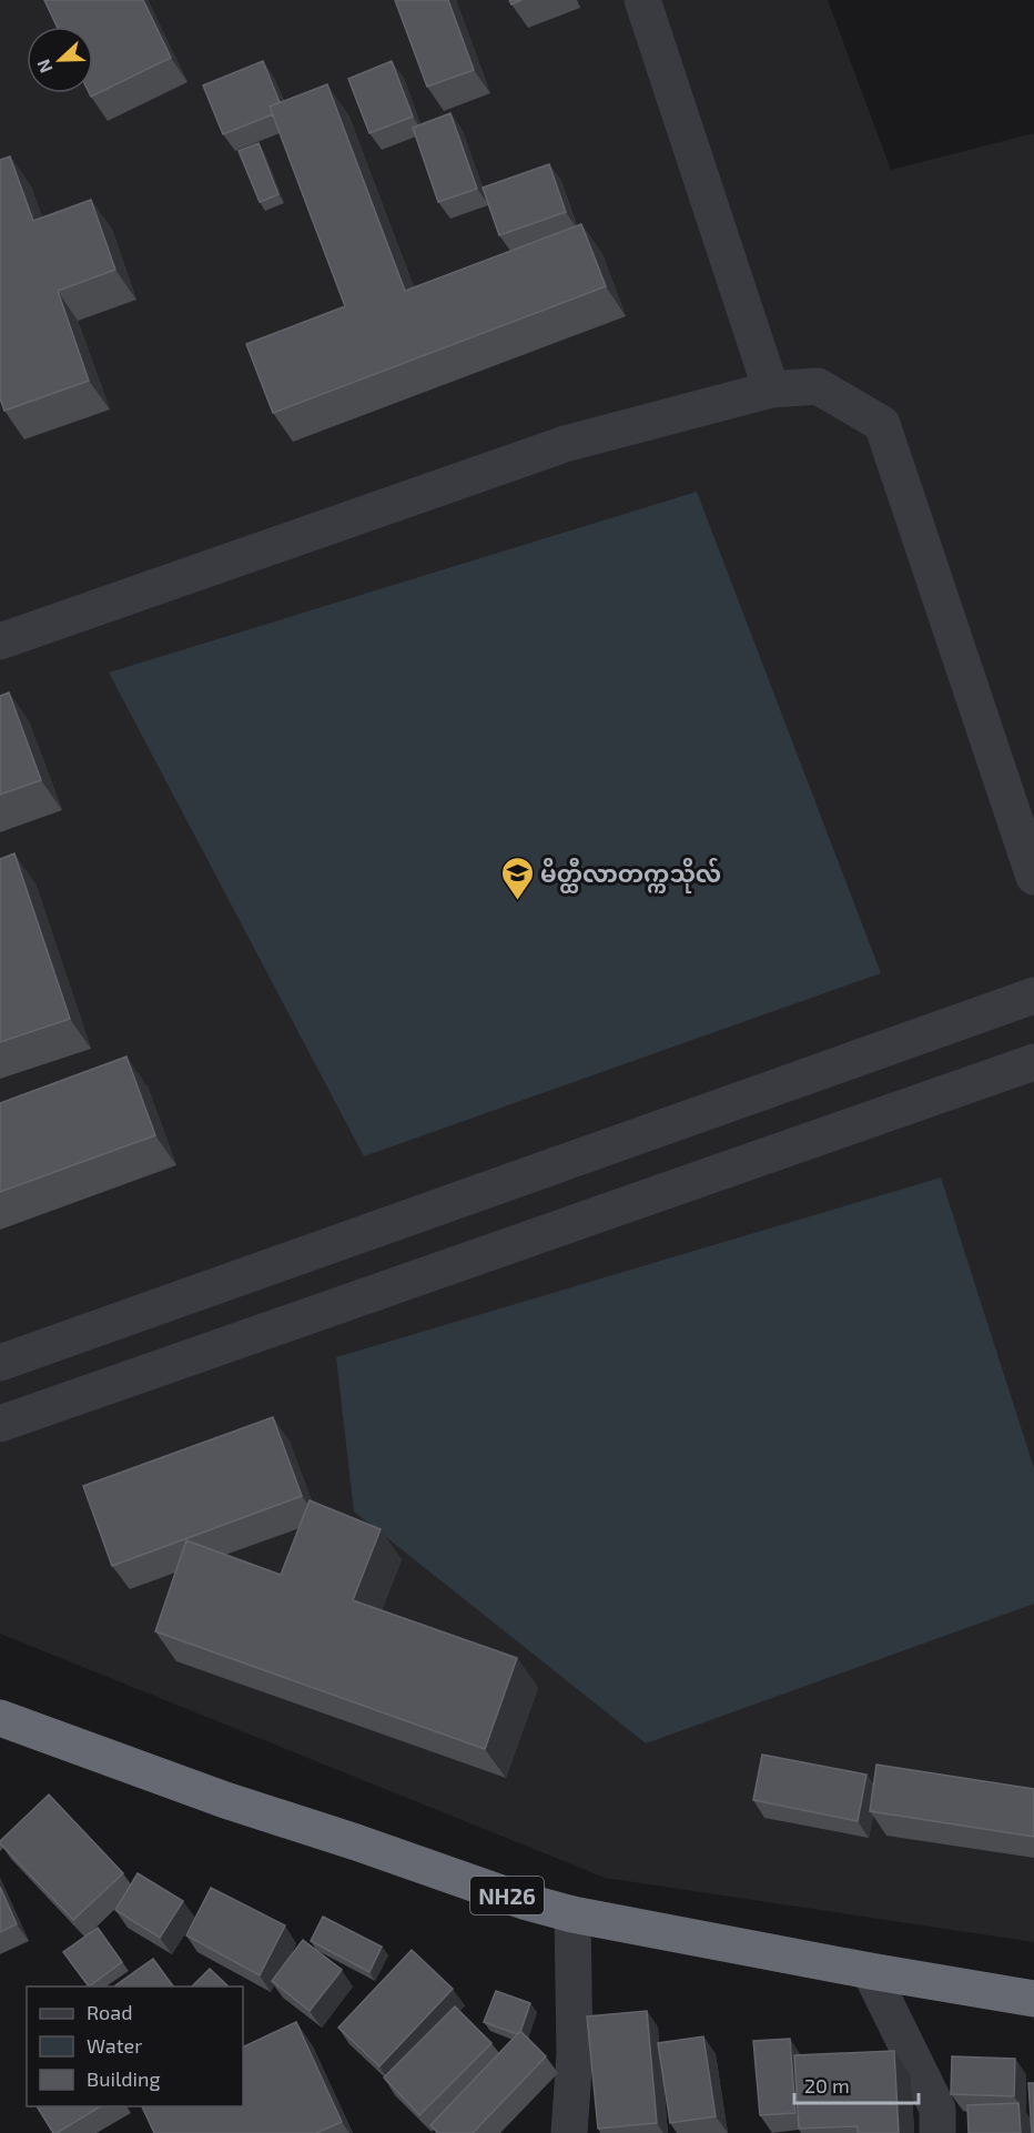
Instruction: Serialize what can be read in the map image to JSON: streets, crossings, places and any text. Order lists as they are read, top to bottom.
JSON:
{
  "streets": {
    "highway": ["NH26"]
  },
  "places": {
    "school or university": ["မိတ္ထီလာတက္ကသိုလ်"]
  },
  "legend": ["Road", "Water", "Building"],
  "scale_bar": "20 m",
  "north": "left"
}
